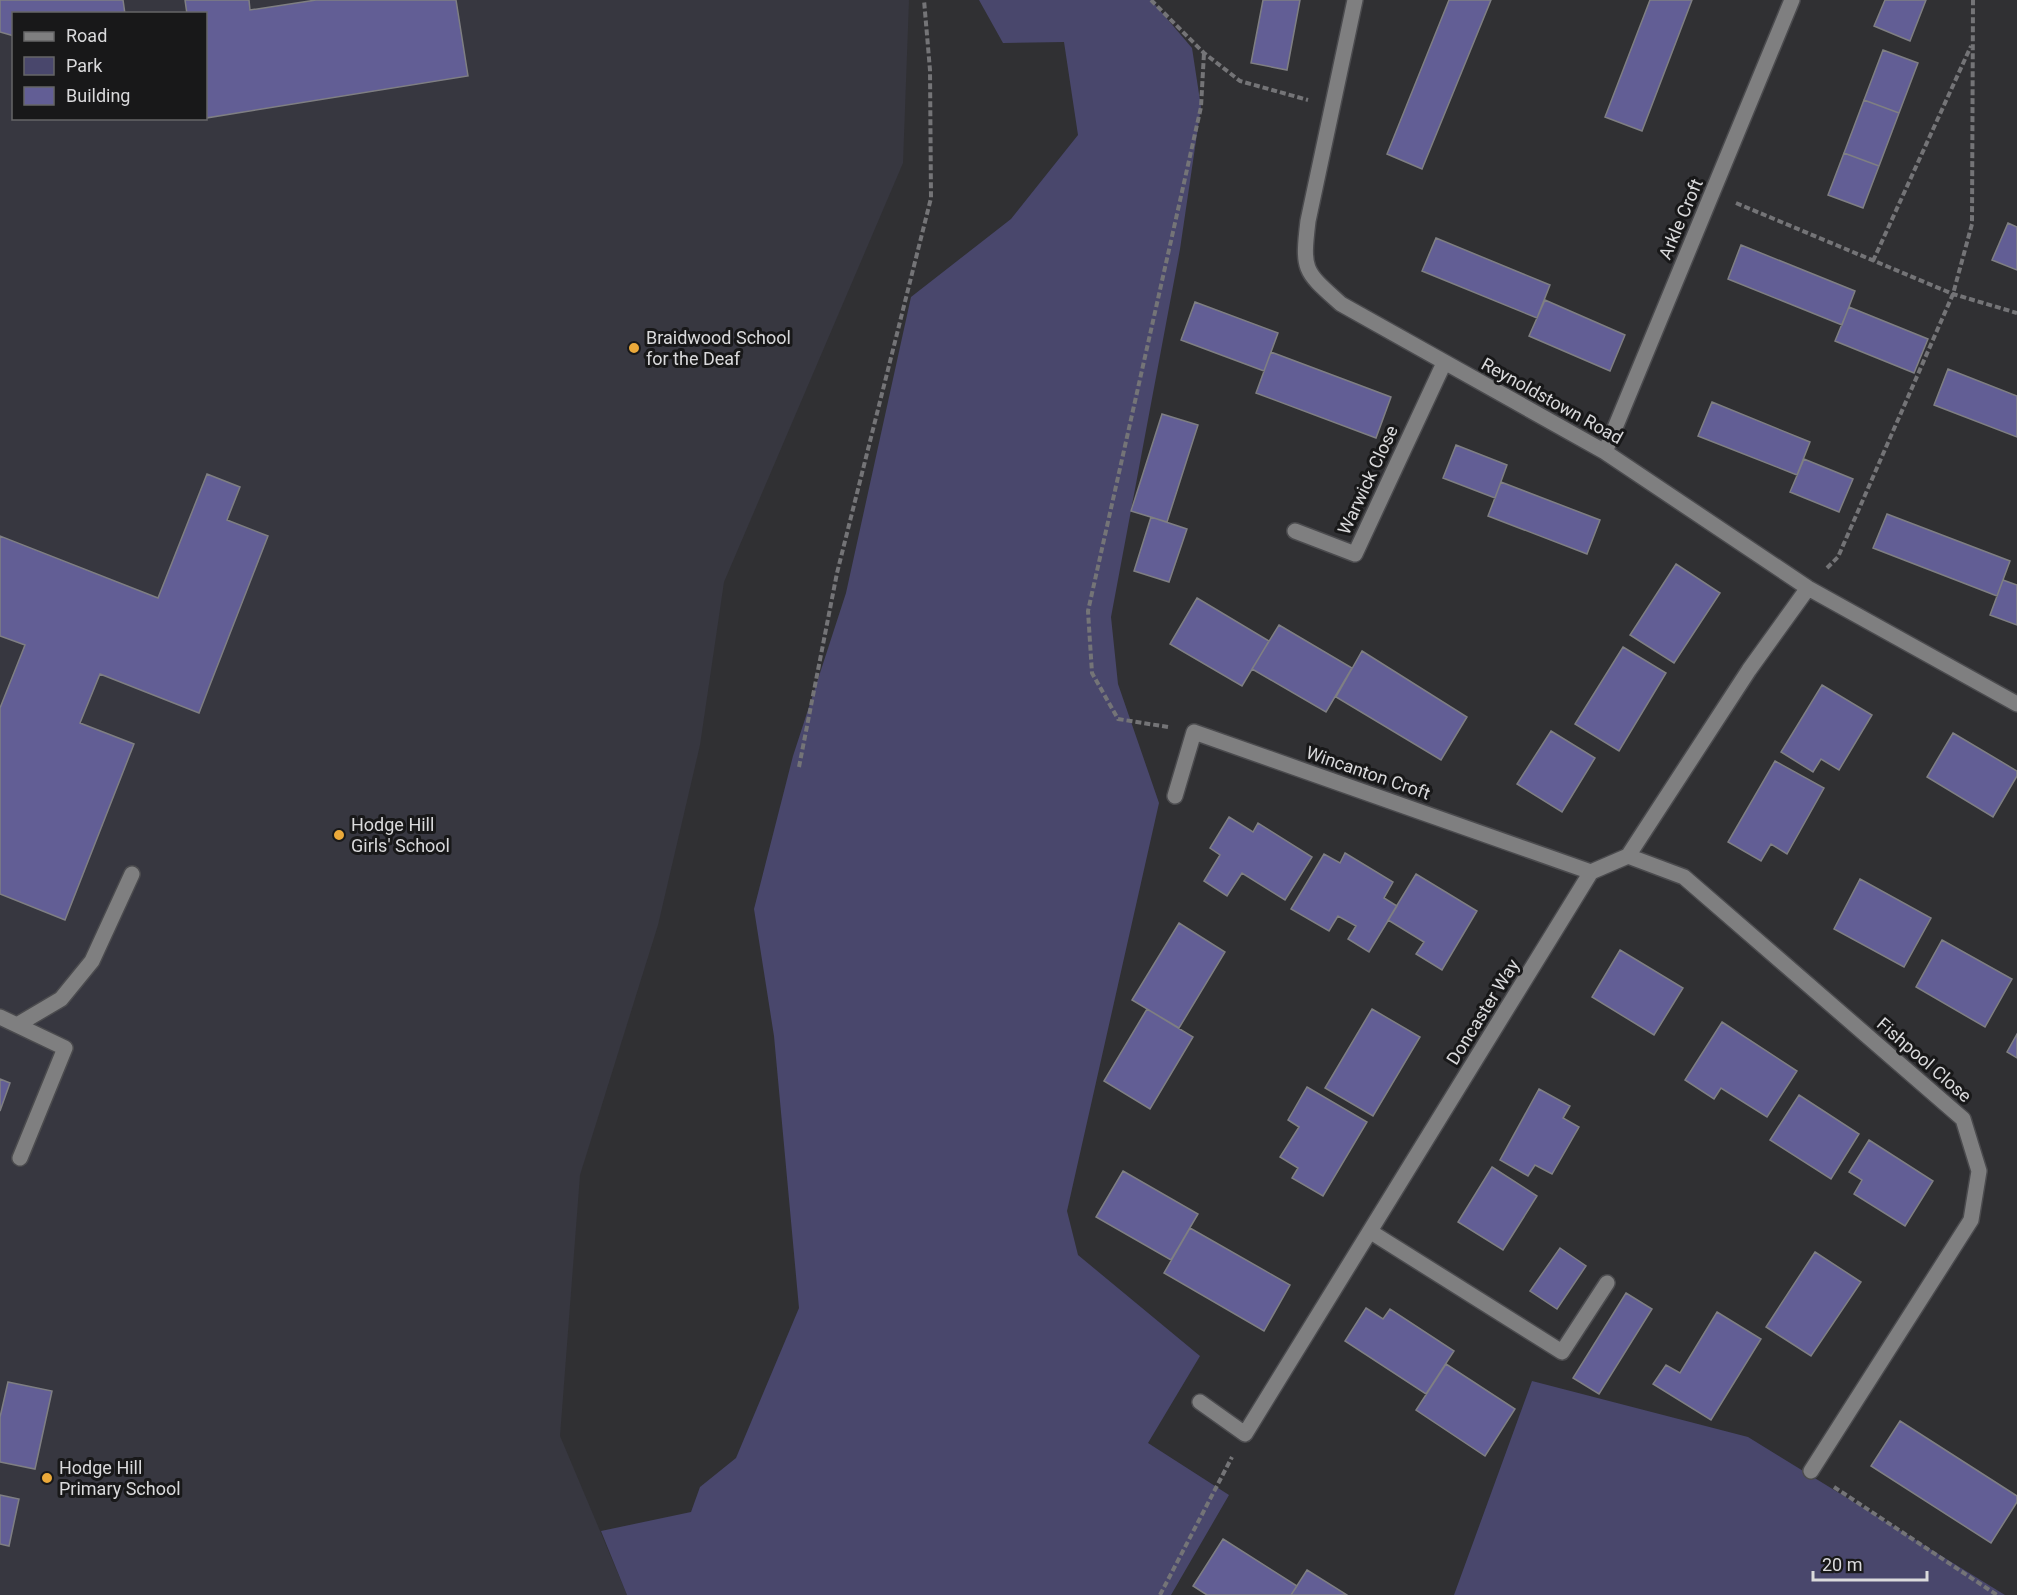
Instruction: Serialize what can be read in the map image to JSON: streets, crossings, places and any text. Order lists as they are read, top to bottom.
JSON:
{
  "streets": {
    "street": [
      "Arkle Croft",
      "Reynoldstown Road",
      "Warwick Close",
      "Wincanton Croft",
      "Doncaster Way",
      "Fishpool Close"
    ]
  },
  "crossings": [
    ["Arkle Croft", "Reynoldstown Road"],
    ["Reynoldstown Road", "Warwick Close"],
    ["Wincanton Croft", "Doncaster Way"]
  ],
  "places": ["Braidwood School for the Deaf", "Hodge Hill Girls' School", "Hodge Hill Primary School"],
  "legend": ["Road", "Park", "Building"],
  "scale_bar": "20 m"
}
